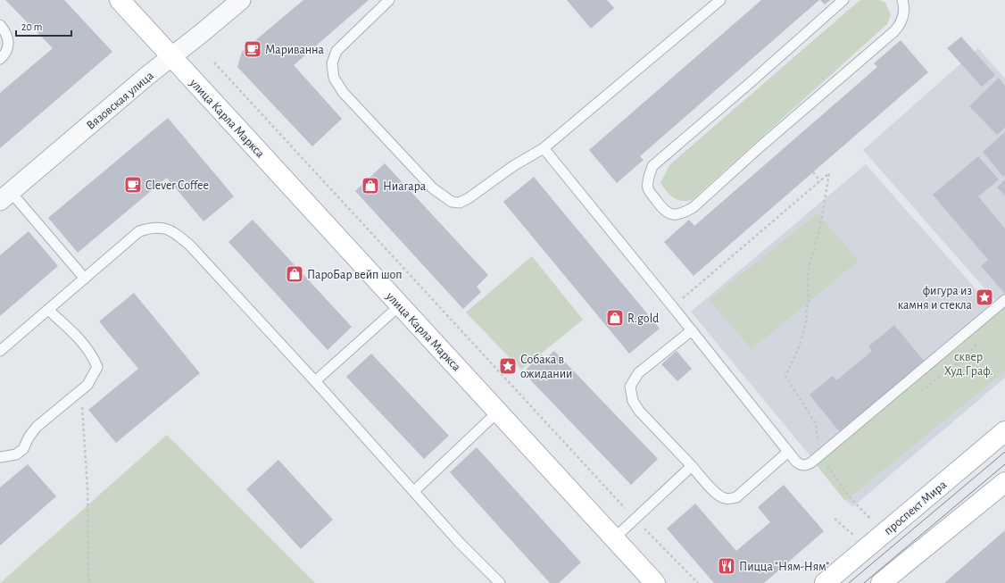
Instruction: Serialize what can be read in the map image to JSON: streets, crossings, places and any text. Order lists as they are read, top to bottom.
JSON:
{
  "streets": {
    "street": ["Вязовская улица", "улица Карла Маркса", "проспект Мира"]
  },
  "crossings": [
    ["Вязовская улица", "улица Карла Маркса"]
  ],
  "parks": ["сквер Худ.Граф."],
  "places": {
    "cafe": ["Мариванна", "Clever Coffee"],
    "shop": ["Ниагара", "ПароБар вейп шоп", "R.gold"],
    "place": ["фигура из камня и стекла", "Собака в ожидании"],
    "restaurant": ["Пицца \"Ням-Ням\""]
  },
  "scale_bar": "20 m"
}
